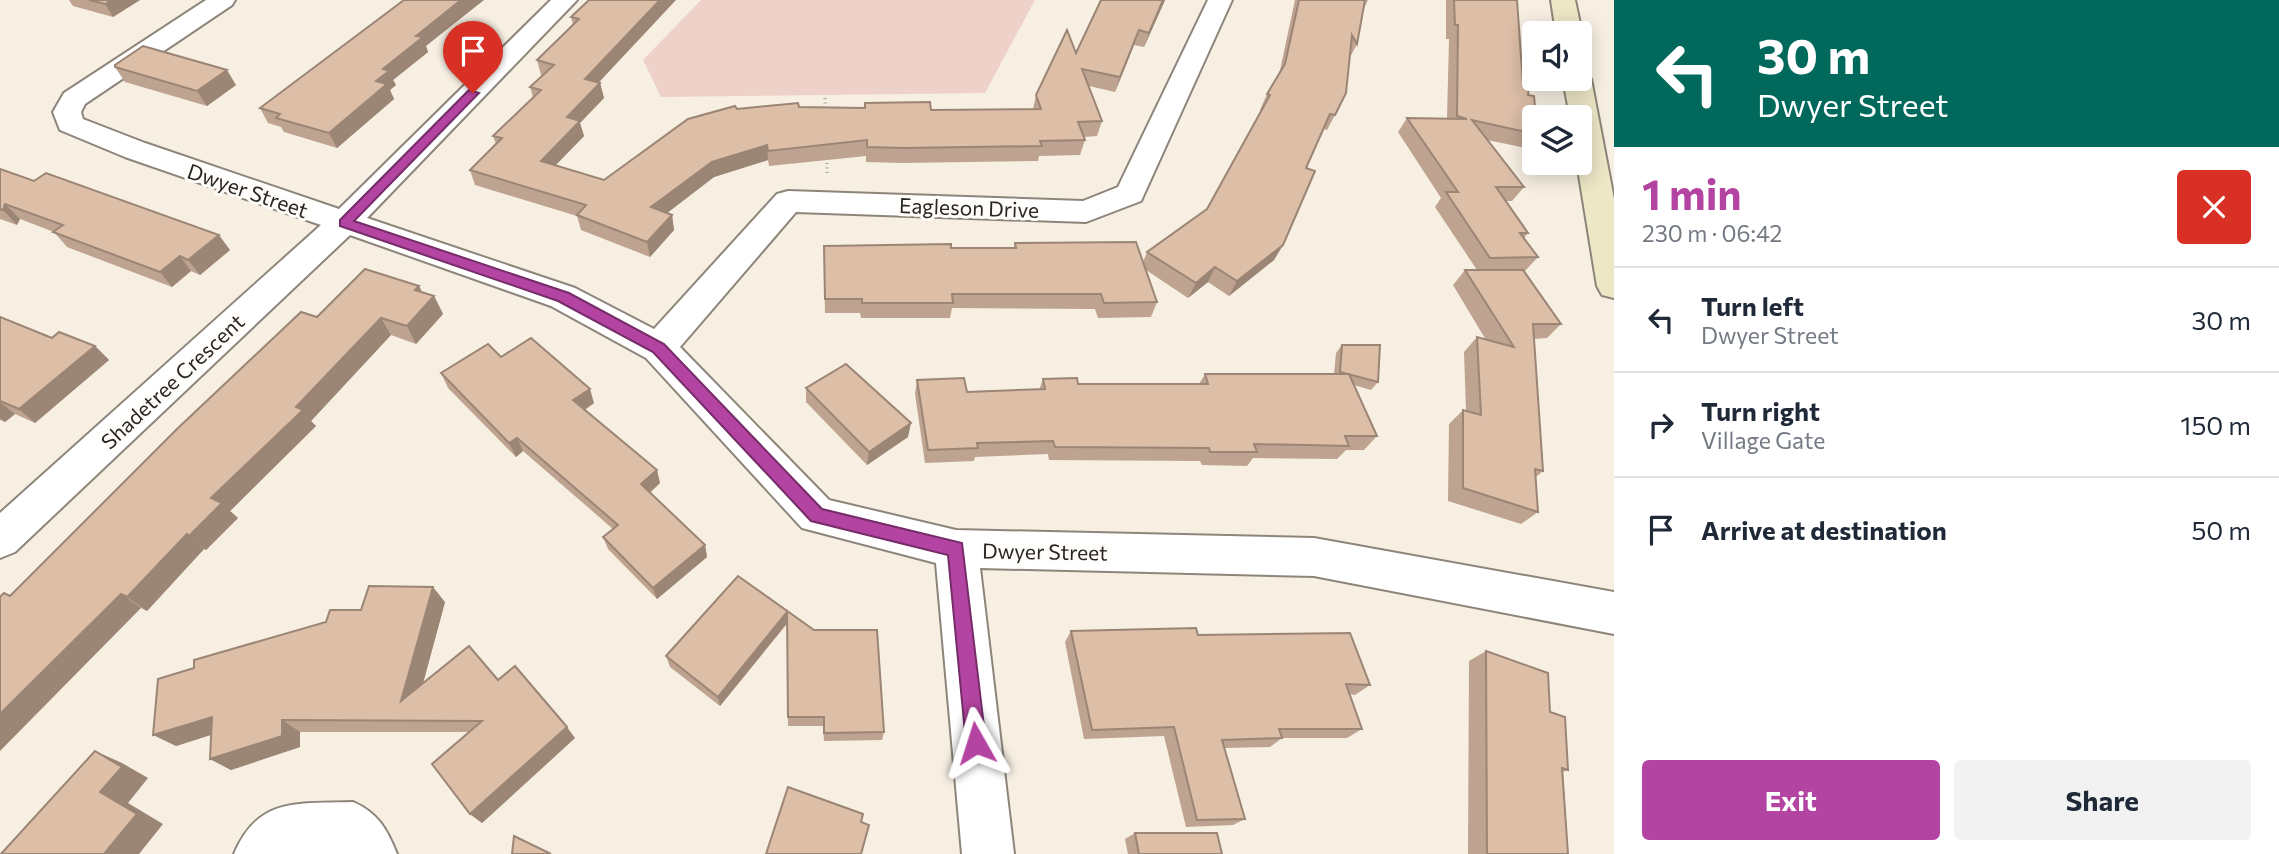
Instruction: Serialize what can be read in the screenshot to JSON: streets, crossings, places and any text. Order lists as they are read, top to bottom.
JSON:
{
  "streets": {
    "street": ["Dwyer Street", "Eagleson Drive", "Shadetree Crescent"]
  },
  "crossings": [
    ["Dwyer Street", "Eagleson Drive"],
    ["Dwyer Street", "Shadetree Crescent"]
  ],
  "page": {
    "turn": ["30 m", "Dwyer Street"],
    "heading": ["1 min", "230 m · 06:42"],
    "list": [
      {
        "name": "Turn left",
        "note": "Dwyer Street",
        "value": "30 m"
      },
      {
        "name": "Turn right",
        "note": "Village Gate",
        "value": "150 m"
      },
      {
        "name": "Arrive at destination",
        "value": "50 m"
      }
    ],
    "buttons": ["Exit", "Share"]
  }
}
